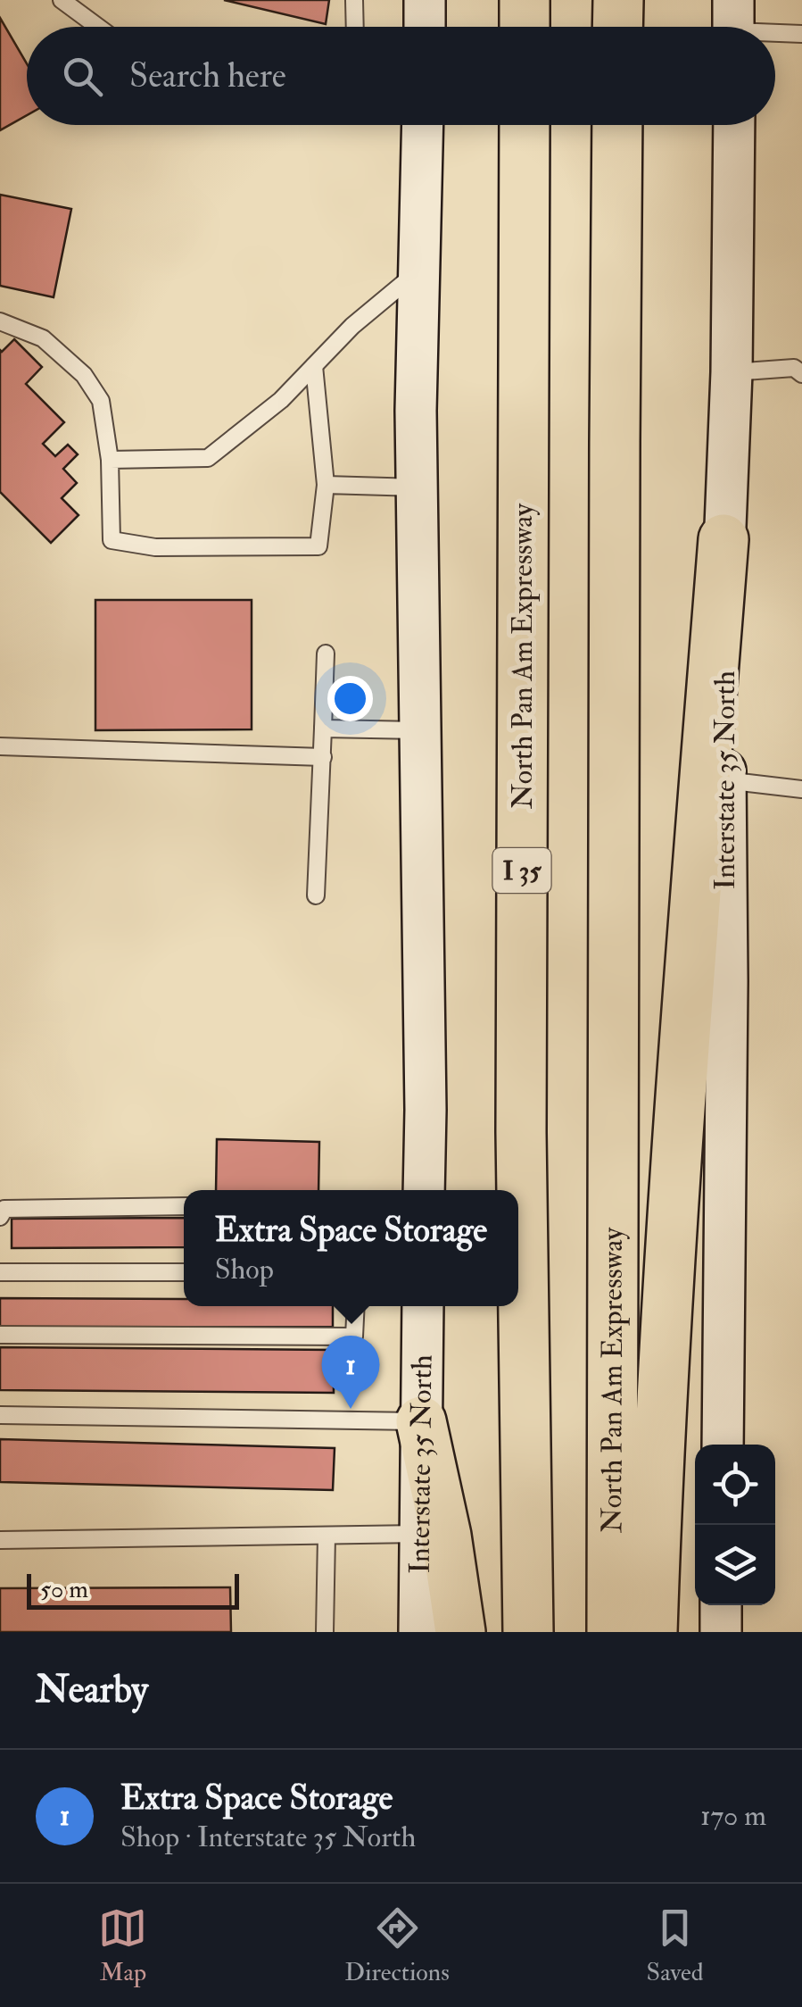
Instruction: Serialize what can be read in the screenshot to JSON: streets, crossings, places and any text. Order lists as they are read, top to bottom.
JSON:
{
  "streets": {
    "highway": ["North Pan Am Expressway", "I 35"],
    "main road": ["Interstate 35 North"]
  },
  "scale_bar": "50 m",
  "page": {
    "search": "Search here",
    "popup": ["Extra Space Storage", "Shop"],
    "pins": "1",
    "scale": "50 m",
    "heading": "Nearby",
    "list": [
      {
        "mark": "1",
        "name": "Extra Space Storage",
        "note": "Shop · Interstate 35 North",
        "value": "170 m"
      }
    ],
    "nav": ["Map", "Directions", "Saved"]
  }
}
